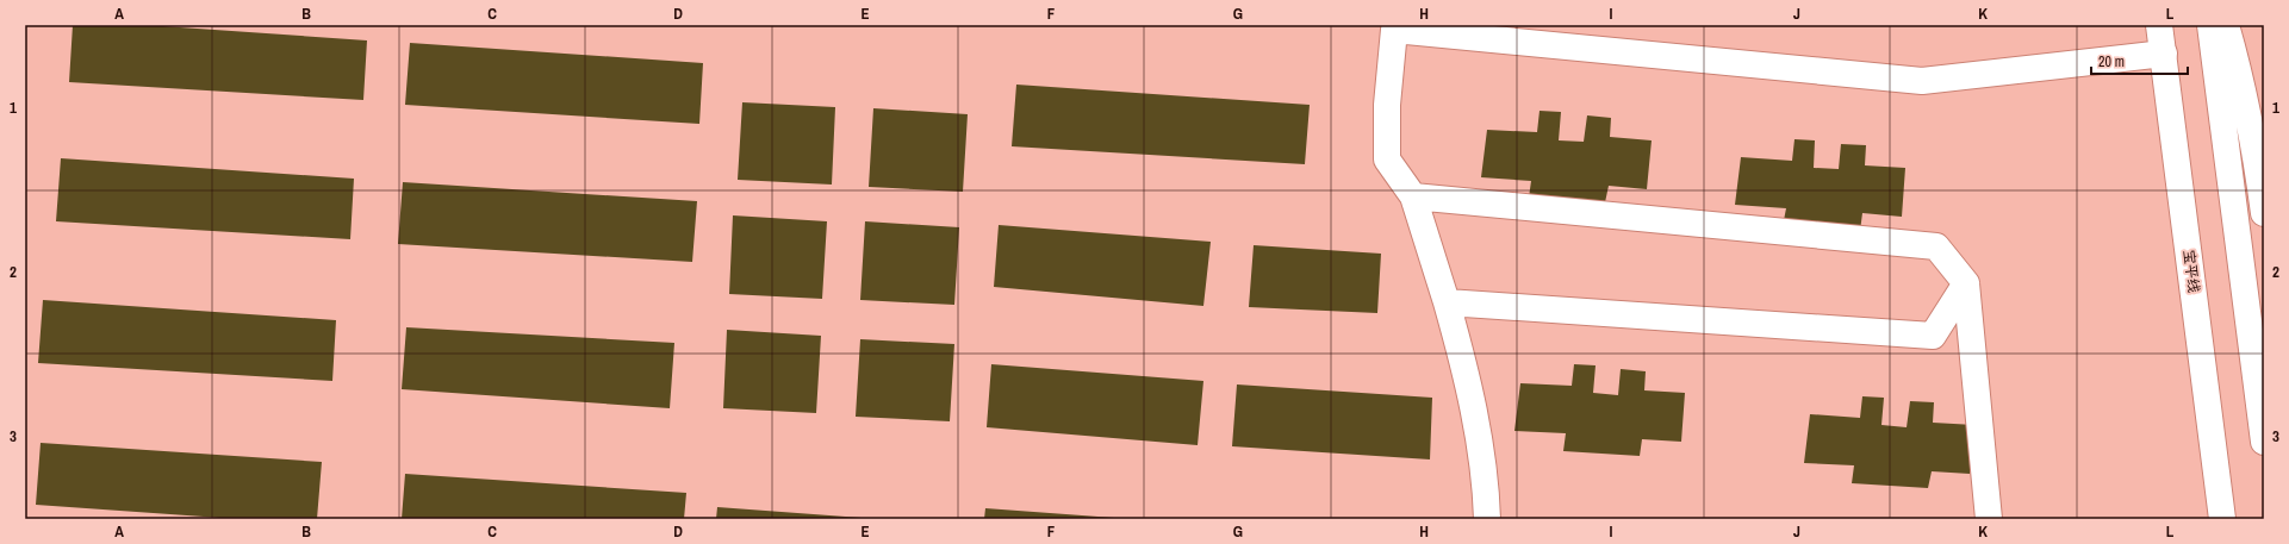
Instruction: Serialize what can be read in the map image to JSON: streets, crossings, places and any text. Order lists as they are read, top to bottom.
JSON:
{
  "streets": {
    "street": ["宝平线"]
  },
  "scale_bar": "20 m",
  "grid": {
    "columns": [
      "A",
      "B",
      "C",
      "D",
      "E",
      "F",
      "G",
      "H",
      "I",
      "J",
      "K",
      "L"
    ],
    "rows": ["1", "2", "3"]
  }
}
